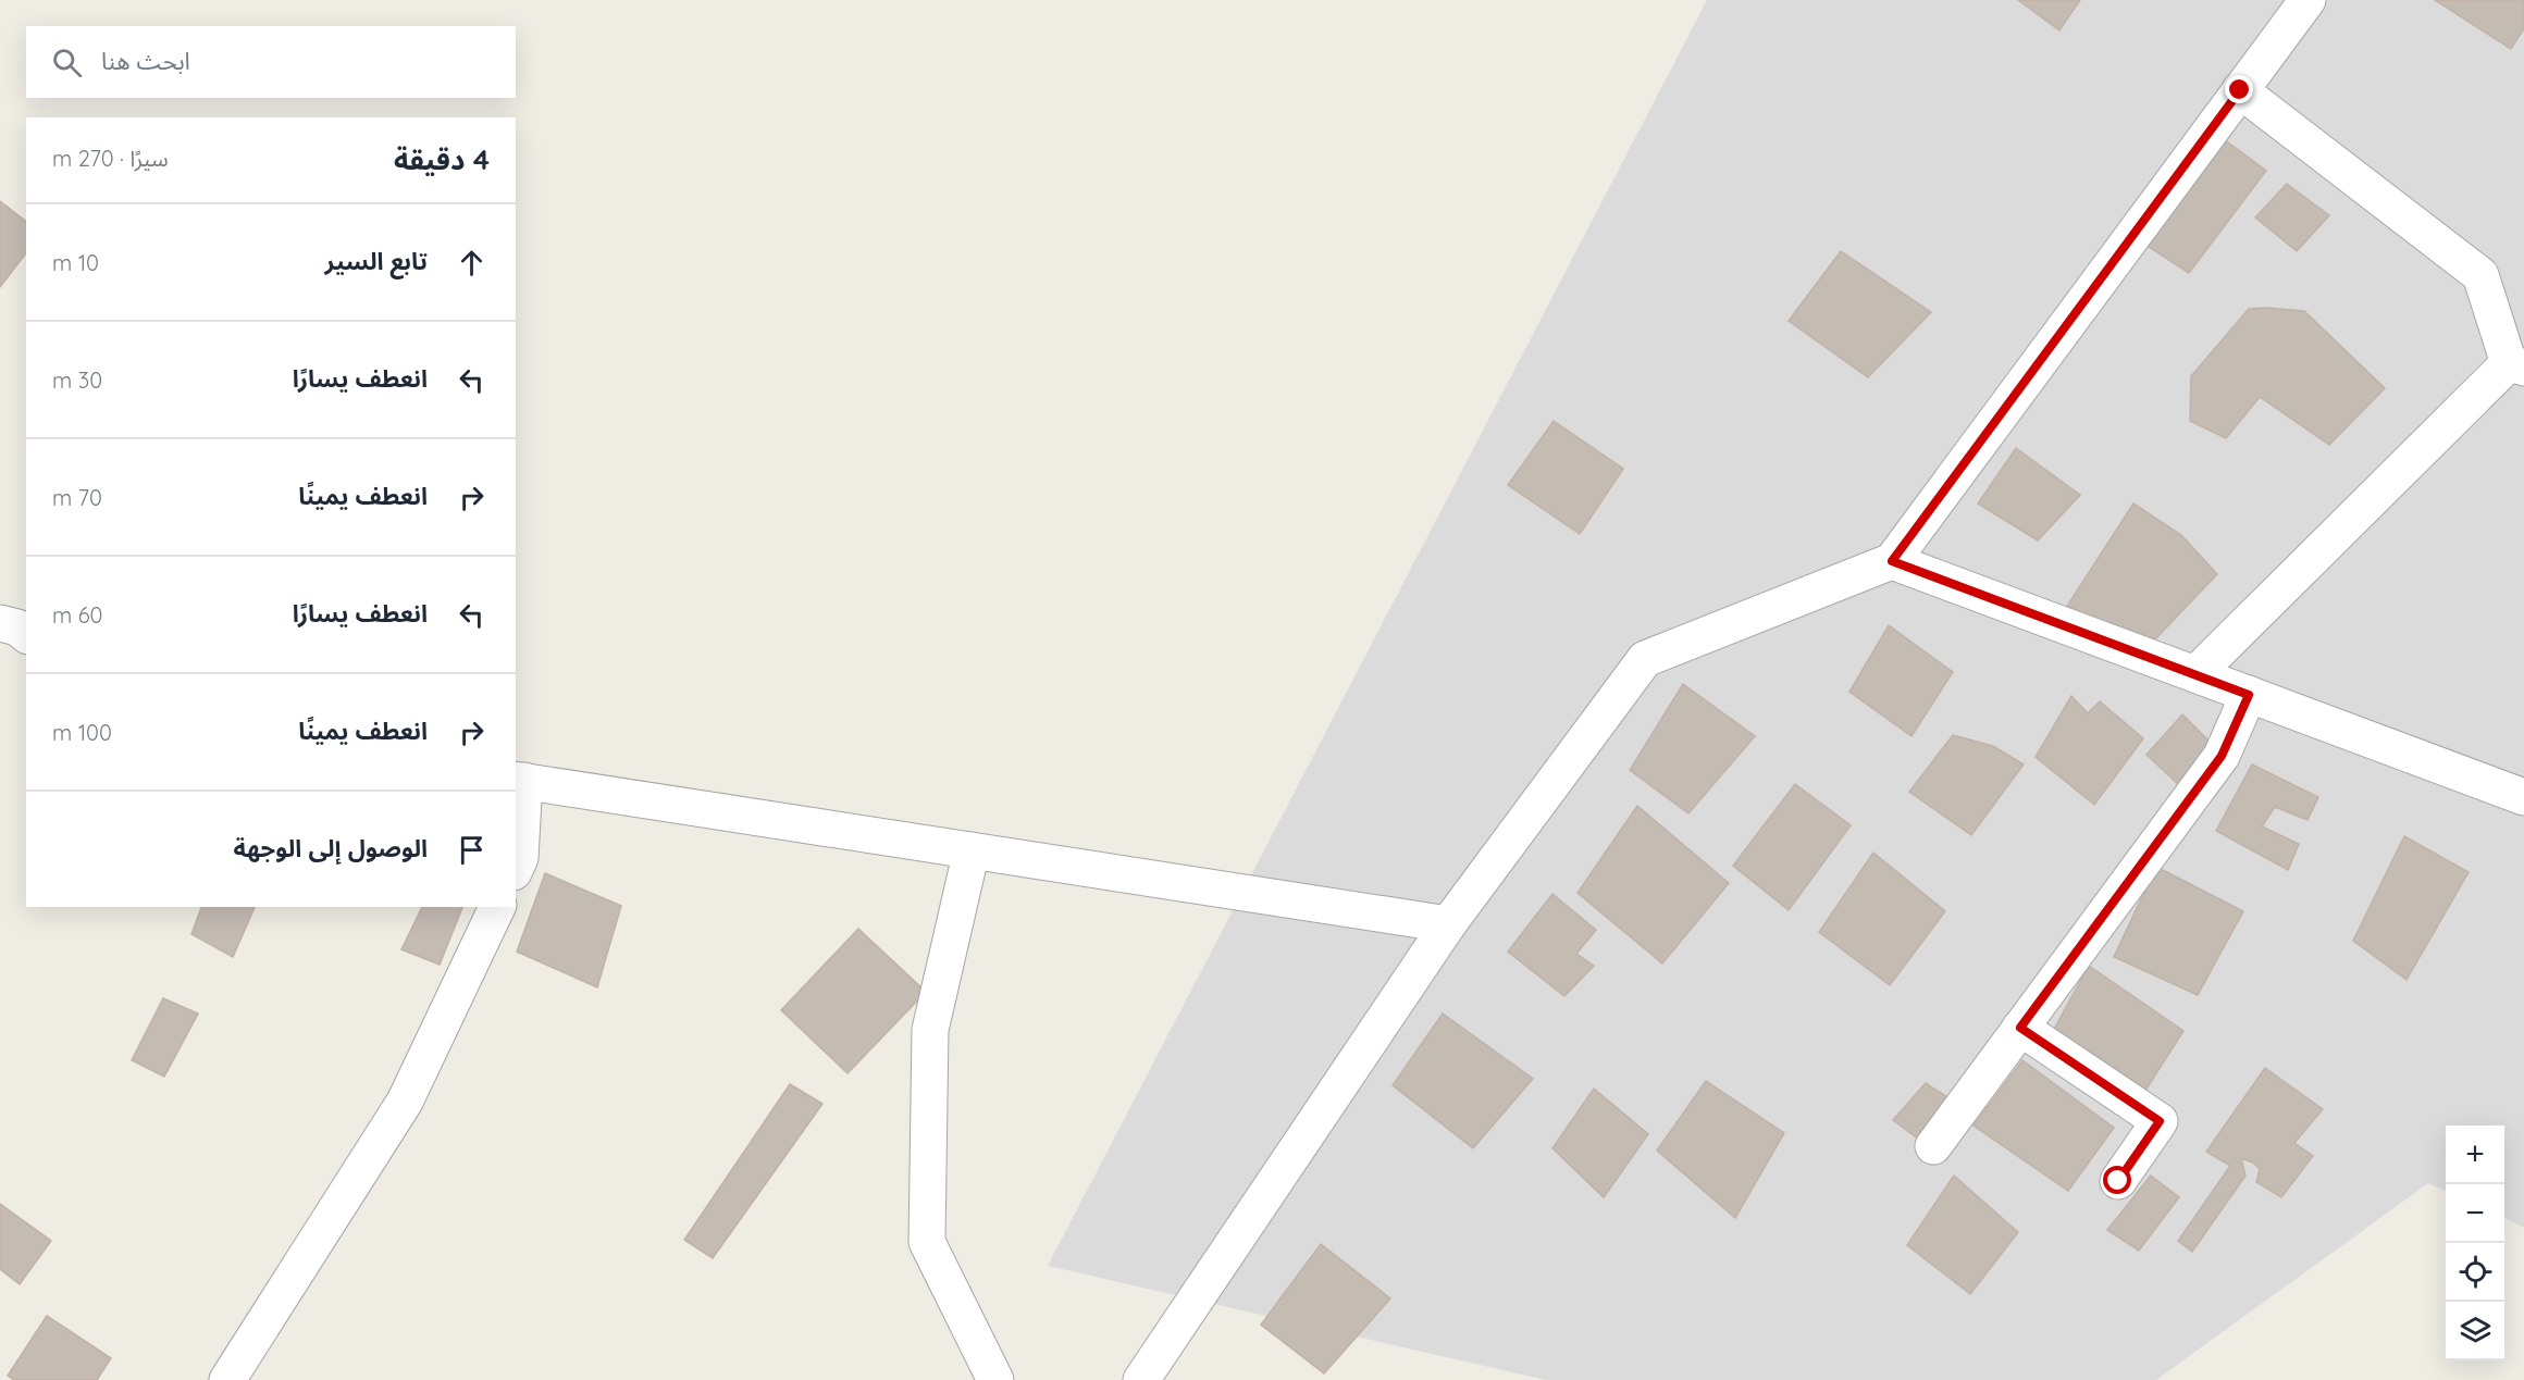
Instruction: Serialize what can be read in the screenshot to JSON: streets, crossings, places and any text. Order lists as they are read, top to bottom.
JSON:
{
  "page": {
    "search": "ابحث هنا",
    "heading": ["4 دقيقة", "سيرًا · 270 m"],
    "list": [
      ["تابع السير", "10 m"],
      ["انعطف يسارًا", "30 m"],
      ["انعطف يمينًا", "70 m"],
      ["انعطف يسارًا", "60 m"],
      ["انعطف يمينًا", "100 m"],
      "الوصول إلى الوجهة"
    ],
    "map_buttons": ["+", "−"]
  }
}
